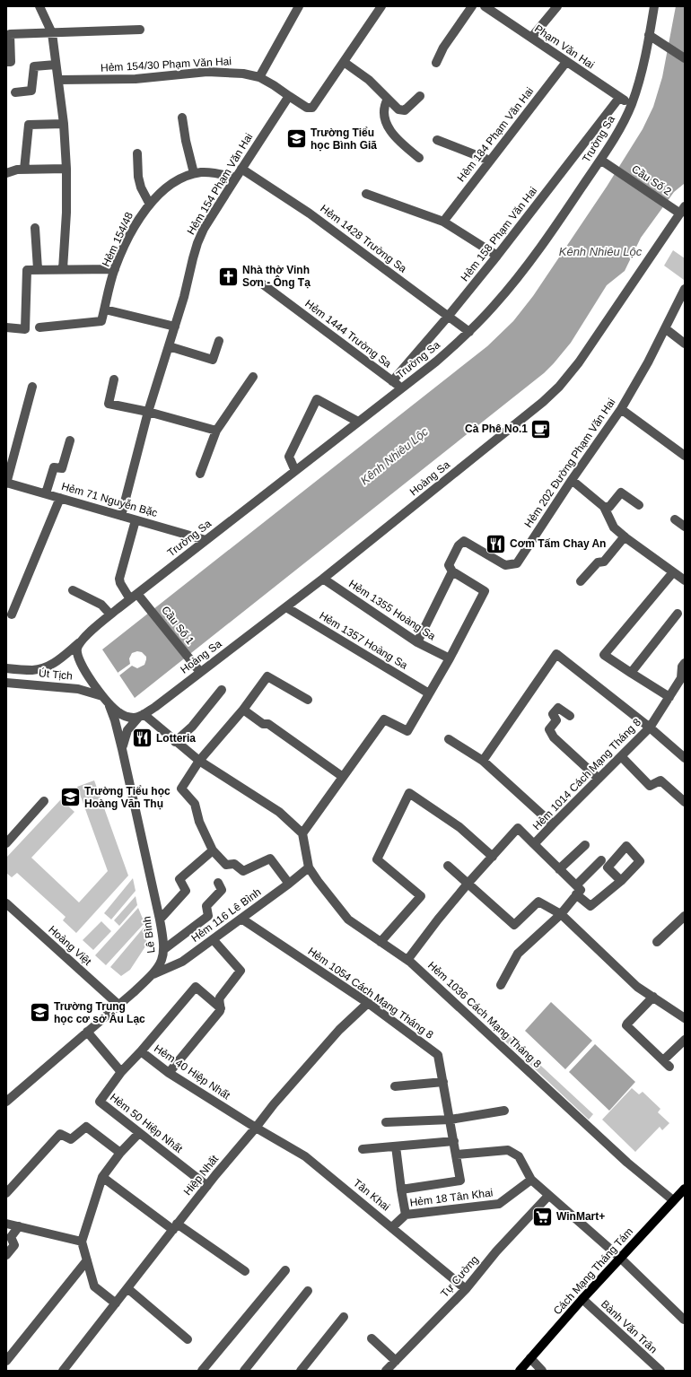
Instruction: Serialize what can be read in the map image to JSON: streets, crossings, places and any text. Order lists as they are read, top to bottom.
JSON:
{
  "streets": {
    "main road": ["Cách Mạng Tháng Tám"],
    "street": [
      "Phạm Văn Hai",
      "Hẻm 154/30 Phạm Văn Hai",
      "Hẻm 184 Phạm Văn Hai",
      "Trường Sa",
      "Cầu Số 2",
      "Hẻm 154 Phạm Văn Hai",
      "Hẻm 158 Phạm Văn Hai",
      "Hẻm 1428 Trường Sa",
      "Hẻm 154/48",
      "Hẻm 1444 Trường Sa",
      "Hẻm 202 Đường Phạm Văn Hai",
      "Hoàng Sa",
      "Hẻm 71 Nguyễn Bặc",
      "Hẻm 1355 Hoàng Sa",
      "Cầu Số 1",
      "Hẻm 1357 Hoàng Sa",
      "Út Tịch",
      "Hẻm 1014 Cách Mạng Tháng 8",
      "Hẻm 116 Lê Bình",
      "Lê Bình",
      "Hoàng Việt",
      "Hẻm 1054 Cách Mạng Tháng 8",
      "Hẻm 1036 Cách Mạng Tháng 8",
      "Hẻm 40 Hiệp Nhất",
      "Hẻm 50 Hiệp Nhất",
      "Hiệp Nhất",
      "Tân Khai",
      "Hẻm 18 Tân Khai",
      "Tự Cường",
      "Bành Văn Trân"
    ]
  },
  "crossings": [
    ["Phạm Văn Hai", "Hẻm 184 Phạm Văn Hai"],
    ["Phạm Văn Hai", "Trường Sa"],
    ["Phạm Văn Hai", "Hẻm 158 Phạm Văn Hai"],
    ["Hẻm 154/30 Phạm Văn Hai", "Hẻm 154 Phạm Văn Hai"],
    ["Trường Sa", "Cầu Số 2"],
    ["Trường Sa", "Hẻm 1428 Trường Sa"],
    ["Trường Sa", "Hẻm 1444 Trường Sa"],
    ["Trường Sa", "Hẻm 71 Nguyễn Bặc"],
    ["Trường Sa", "Cầu Số 1"],
    ["Trường Sa", "Út Tịch"],
    ["Cầu Số 2", "Hoàng Sa"],
    ["Hẻm 154 Phạm Văn Hai", "Hẻm 1428 Trường Sa"],
    ["Hẻm 154 Phạm Văn Hai", "Hẻm 154/48"],
    ["Hẻm 154 Phạm Văn Hai", "Hẻm 71 Nguyễn Bặc"],
    ["Hẻm 158 Phạm Văn Hai", "Hẻm 1428 Trường Sa"],
    ["Hẻm 158 Phạm Văn Hai", "Hẻm 1444 Trường Sa"],
    ["Hoàng Sa", "Hẻm 1355 Hoàng Sa"],
    ["Hoàng Sa", "Cầu Số 1"],
    ["Hoàng Sa", "Hẻm 1357 Hoàng Sa"],
    ["Hoàng Sa", "Lê Bình"],
    ["Hẻm 71 Nguyễn Bặc", "Cầu Số 1"],
    ["Út Tịch", "Lê Bình"],
    ["Hẻm 116 Lê Bình", "Lê Bình"],
    ["Hẻm 116 Lê Bình", "Hẻm 1054 Cách Mạng Tháng 8"],
    ["Hẻm 116 Lê Bình", "Hẻm 1036 Cách Mạng Tháng 8"],
    ["Lê Bình", "Hoàng Việt"],
    ["Hẻm 1054 Cách Mạng Tháng 8", "Hiệp Nhất"],
    ["Hẻm 1036 Cách Mạng Tháng 8", "Cách Mạng Tháng Tám"],
    ["Hẻm 40 Hiệp Nhất", "Hẻm 50 Hiệp Nhất"],
    ["Hẻm 40 Hiệp Nhất", "Hiệp Nhất"],
    ["Hẻm 40 Hiệp Nhất", "Tân Khai"],
    ["Hẻm 50 Hiệp Nhất", "Hiệp Nhất"],
    ["Hiệp Nhất", "Tân Khai"],
    ["Tân Khai", "Hẻm 18 Tân Khai"],
    ["Tân Khai", "Tự Cường"],
    ["Cách Mạng Tháng Tám", "Bành Văn Trân"]
  ],
  "water": ["Kênh Nhiêu Lộc"],
  "places": {
    "school or university": ["Trường Tiểu học Bình Giã", "Trường Tiểu học Hoàng Văn Thụ", "Trường Trung học cơ sở Âu Lạc"],
    "church": ["Nhà thờ Vinh Sơn - Ông Tạ"],
    "cafe": ["Cà Phê No.1"],
    "restaurant": ["Cơm Tấm Chay An", "Lotteria"],
    "supermarket": ["WinMart+"]
  }
}
